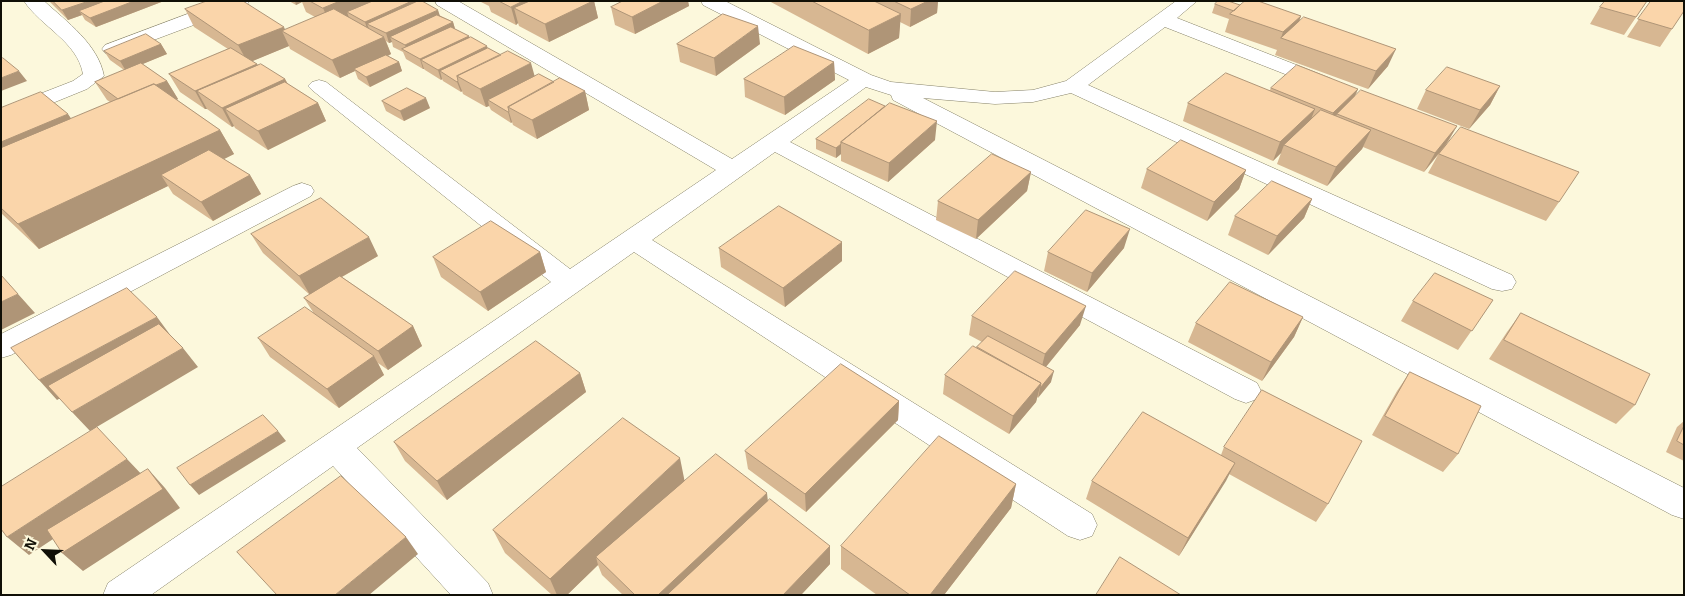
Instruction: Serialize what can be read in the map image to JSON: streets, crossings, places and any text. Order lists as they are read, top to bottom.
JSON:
{
  "north": "top left"
}
